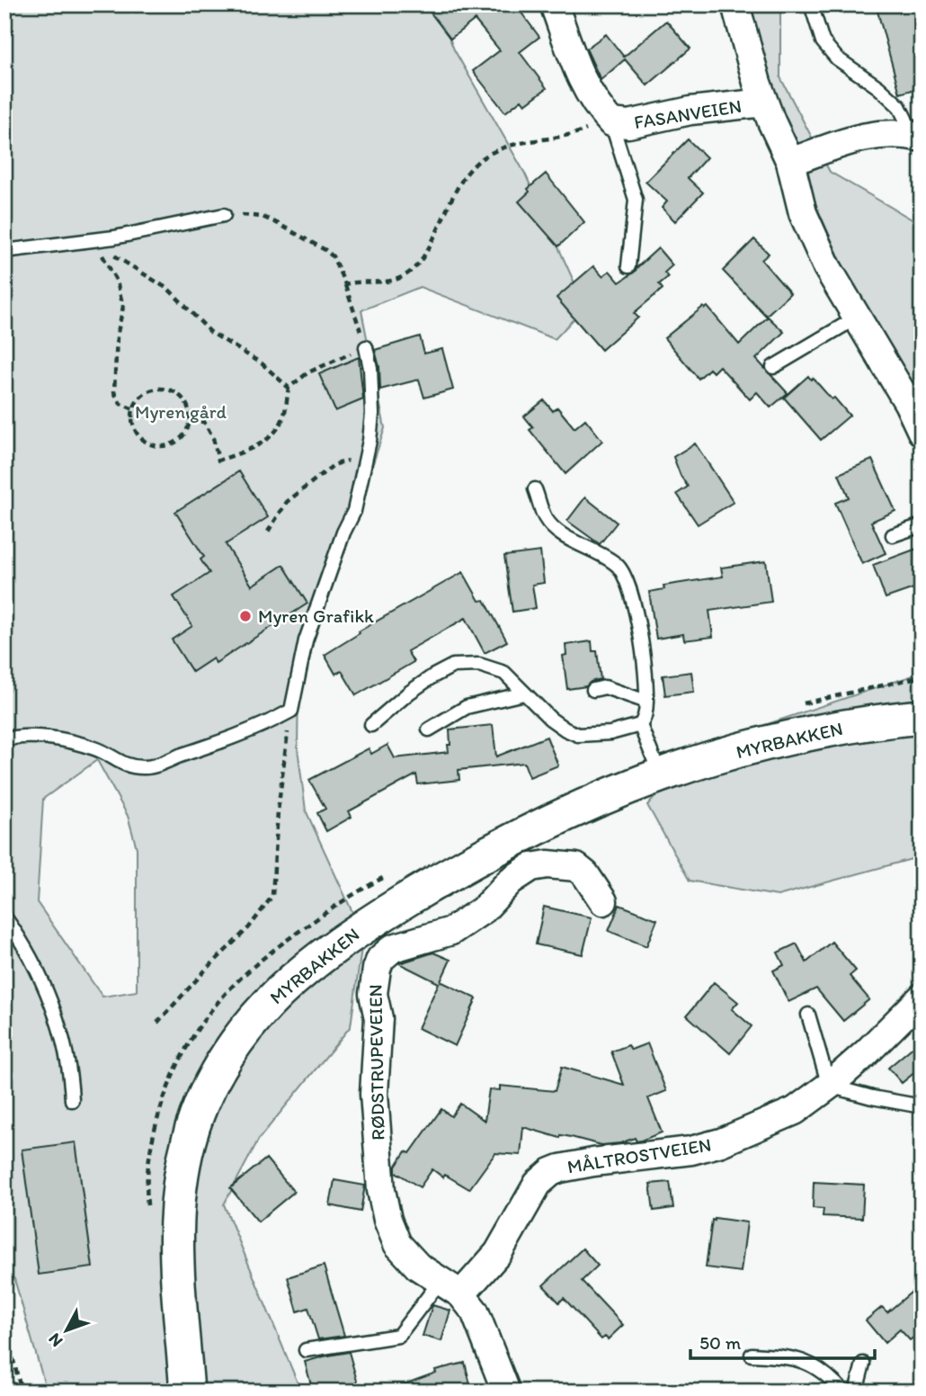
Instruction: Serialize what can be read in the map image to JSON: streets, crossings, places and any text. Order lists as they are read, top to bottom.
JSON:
{
  "streets": {
    "street": [
      "FASANVEIEN",
      "MYRBAKKEN",
      "RØDSTRUPEVEIEN",
      "MÅLTROSTVEIEN"
    ]
  },
  "crossings": [
    ["RØDSTRUPEVEIEN", "MÅLTROSTVEIEN"]
  ],
  "parks": ["Myren gård"],
  "places": ["Myren Grafikk"],
  "scale_bar": "50 m",
  "north": "bottom left"
}
